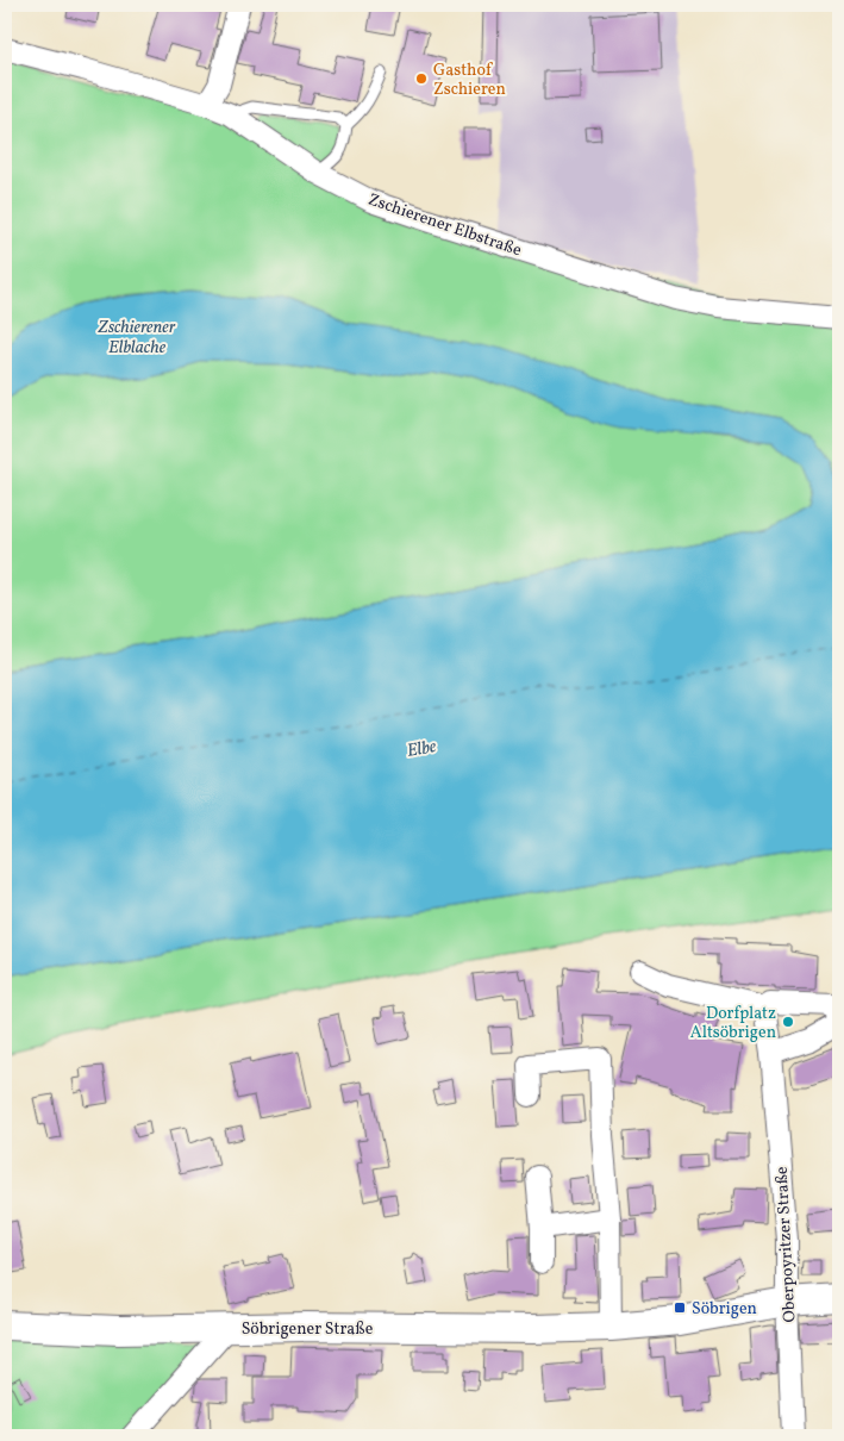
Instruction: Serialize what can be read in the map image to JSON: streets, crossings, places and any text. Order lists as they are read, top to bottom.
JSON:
{
  "streets": {
    "street": ["Zschierener Elbstraße", "Oberpoyritzer Straße", "Söbrigener Straße"]
  },
  "crossings": [
    ["Oberpoyritzer Straße", "Söbrigener Straße"]
  ],
  "water": ["Zschierener Elblache", "Elbe"],
  "places": {
    "other": ["Gasthof Zschieren", "Dorfplatz Altsöbrigen"],
    "transit": ["Söbrigen"]
  }
}
